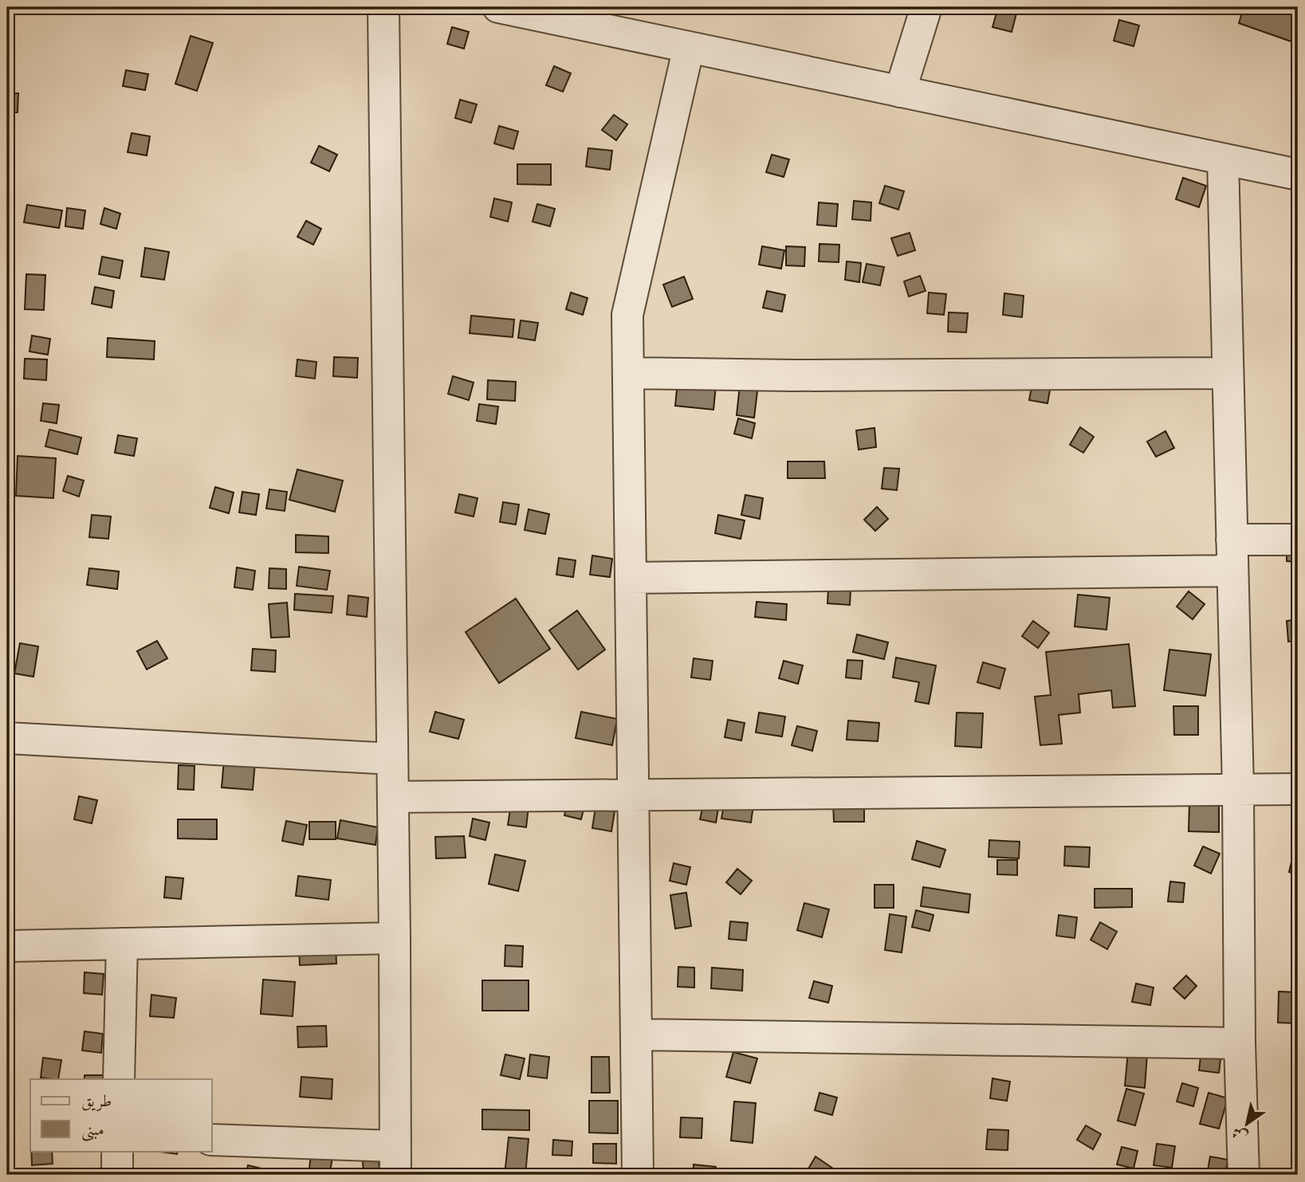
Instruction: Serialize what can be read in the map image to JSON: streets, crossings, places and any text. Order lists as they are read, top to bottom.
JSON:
{
  "legend": ["طريق", "مبنى"],
  "north": "bottom left"
}
